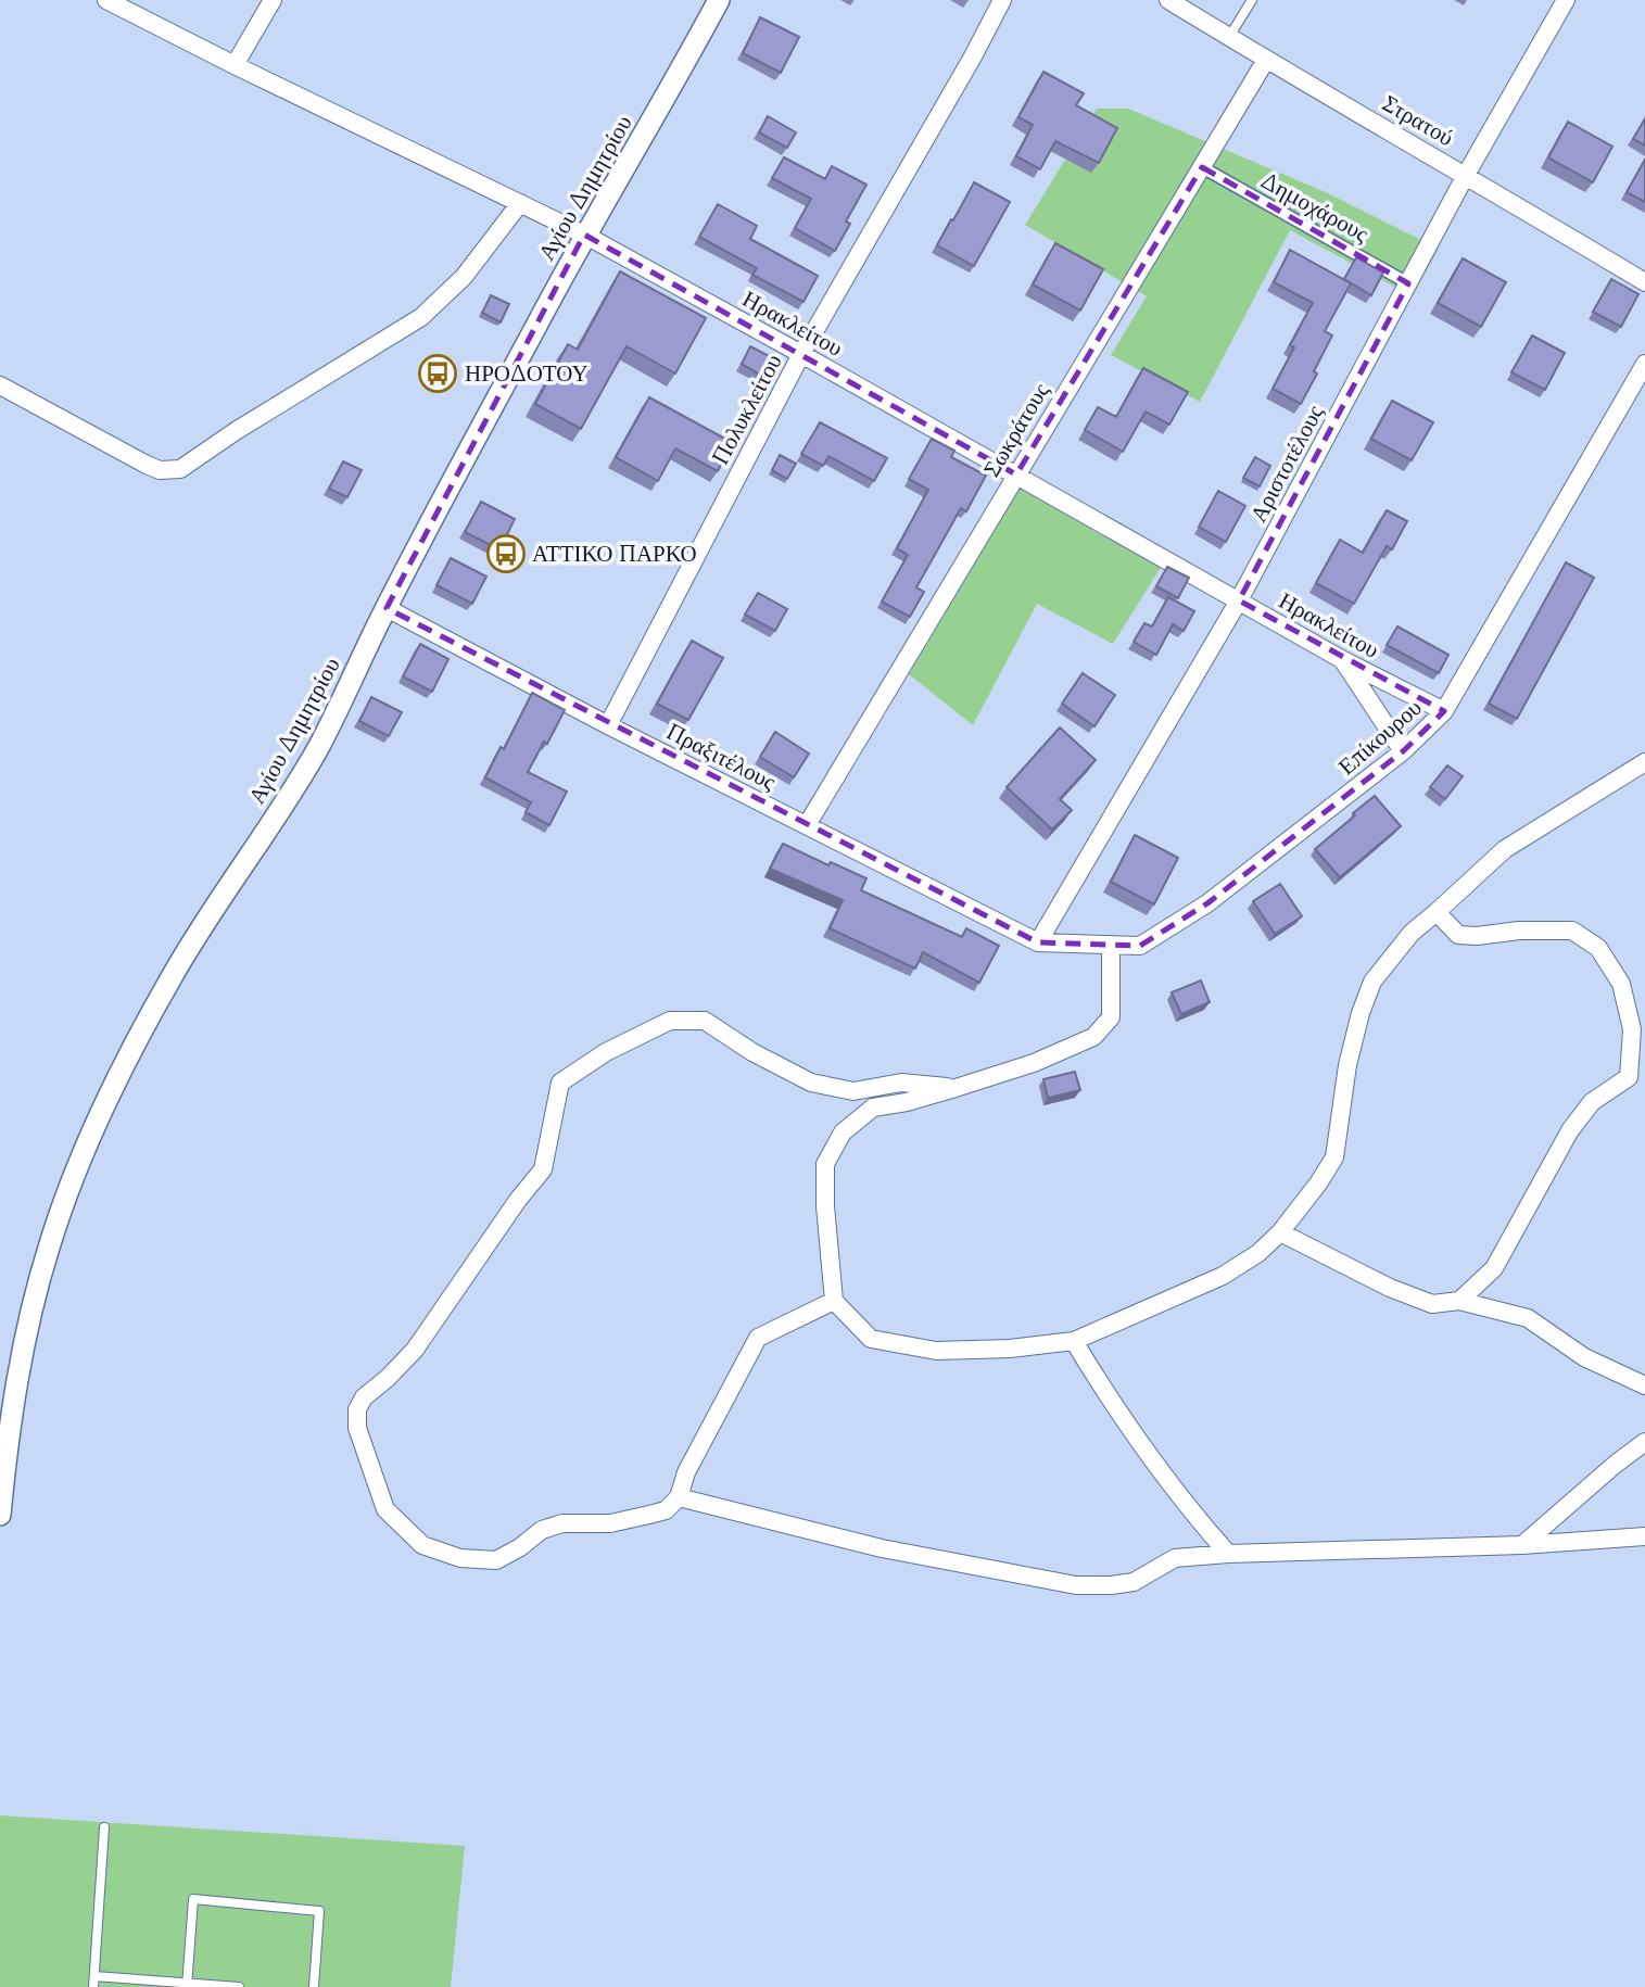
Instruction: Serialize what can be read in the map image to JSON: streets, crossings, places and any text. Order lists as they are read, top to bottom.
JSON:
{
  "streets": {
    "street": [
      "Στρατού",
      "Αγίου Δημητρίου",
      "Δημοχάρους",
      "Ηρακλείτου",
      "Πολυκλείτου",
      "Σωκράτους",
      "Αριστοτέλους",
      "Επίκουρου",
      "Πραξιτέλους"
    ]
  },
  "crossings": [
    ["Στρατού", "Σωκράτους"],
    ["Στρατού", "Αριστοτέλους"],
    ["Αγίου Δημητρίου", "Ηρακλείτου"],
    ["Αγίου Δημητρίου", "Πραξιτέλους"],
    ["Δημοχάρους", "Σωκράτους"],
    ["Δημοχάρους", "Αριστοτέλους"],
    ["Ηρακλείτου", "Πολυκλείτου"],
    ["Ηρακλείτου", "Σωκράτους"],
    ["Ηρακλείτου", "Αριστοτέλους"],
    ["Ηρακλείτου", "Επίκουρου"],
    ["Πολυκλείτου", "Πραξιτέλους"],
    ["Σωκράτους", "Πραξιτέλους"],
    ["Αριστοτέλους", "Επίκουρου"],
    ["Αριστοτέλους", "Πραξιτέλους"],
    ["Επίκουρου", "Πραξιτέλους"]
  ],
  "places": {
    "bus stop": ["ΗΡΟΔΟΤΟΥ", "ΑΤΤΙΚΟ ΠΑΡΚΟ"]
  }
}
